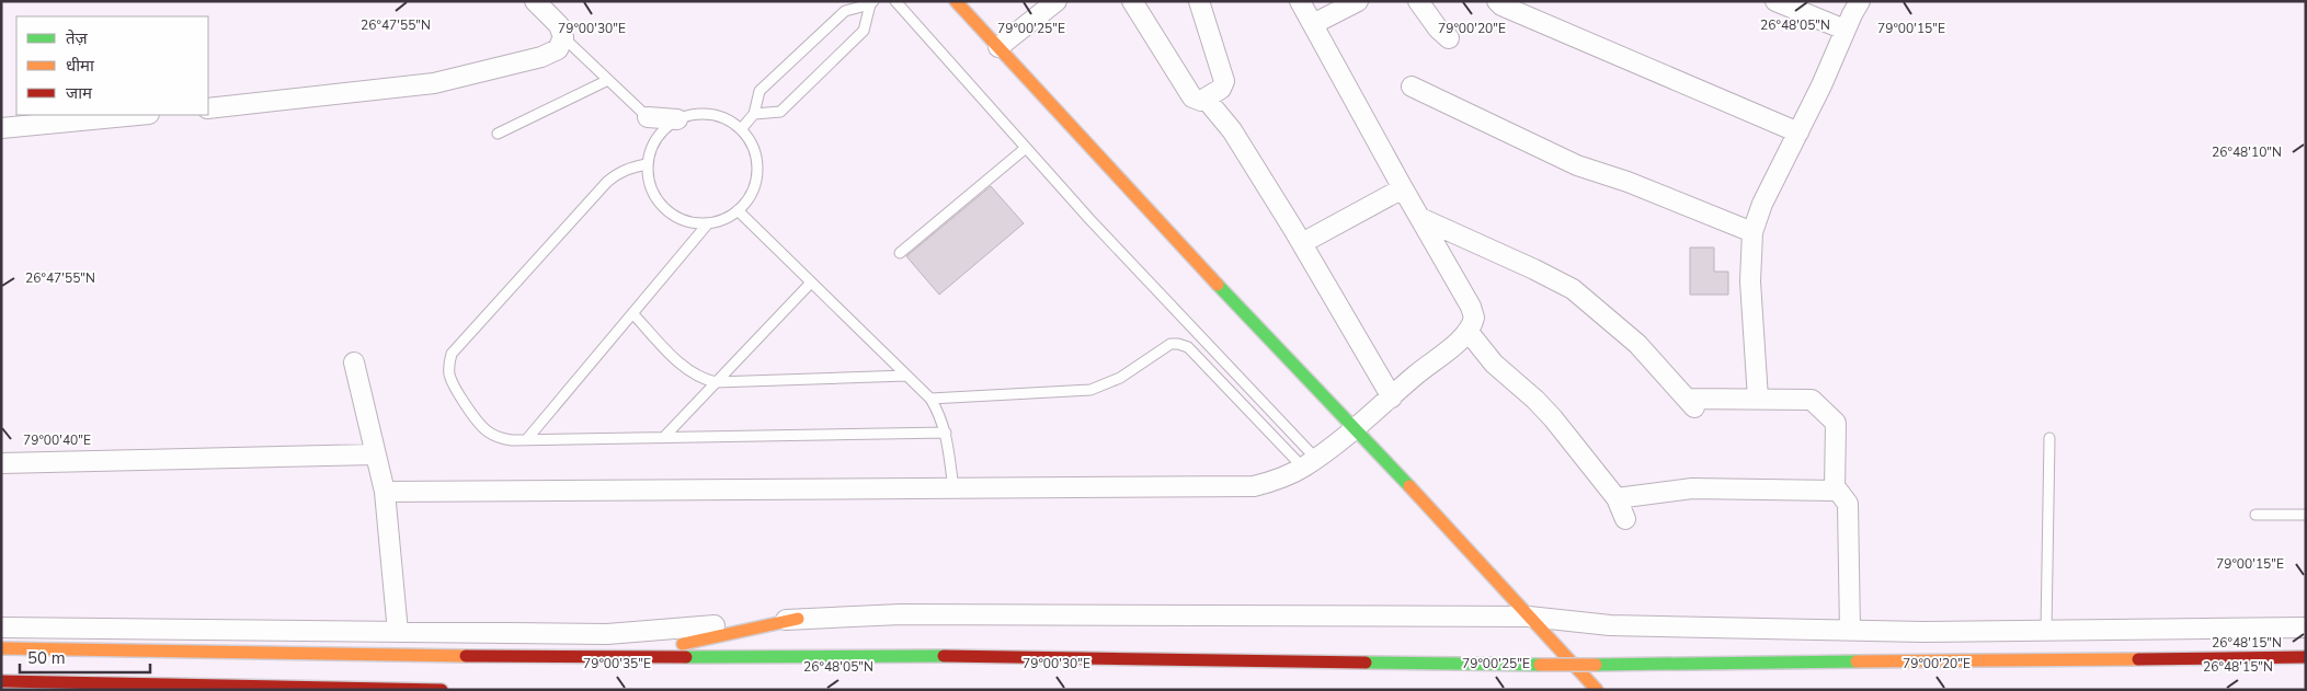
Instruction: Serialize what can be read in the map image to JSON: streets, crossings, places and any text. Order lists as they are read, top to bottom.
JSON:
{
  "legend": ["तेज़", "धीमा", "जाम"],
  "scale_bar": "50 m",
  "coordinates": [
    "26°47'55\"N",
    "26°48'05\"N",
    "79°00'30\"E",
    "79°00'25\"E",
    "79°00'20\"E",
    "79°00'15\"E",
    "26°48'10\"N",
    "79°00'40\"E",
    "26°48'15\"N",
    "79°00'35\"E"
  ]
}
